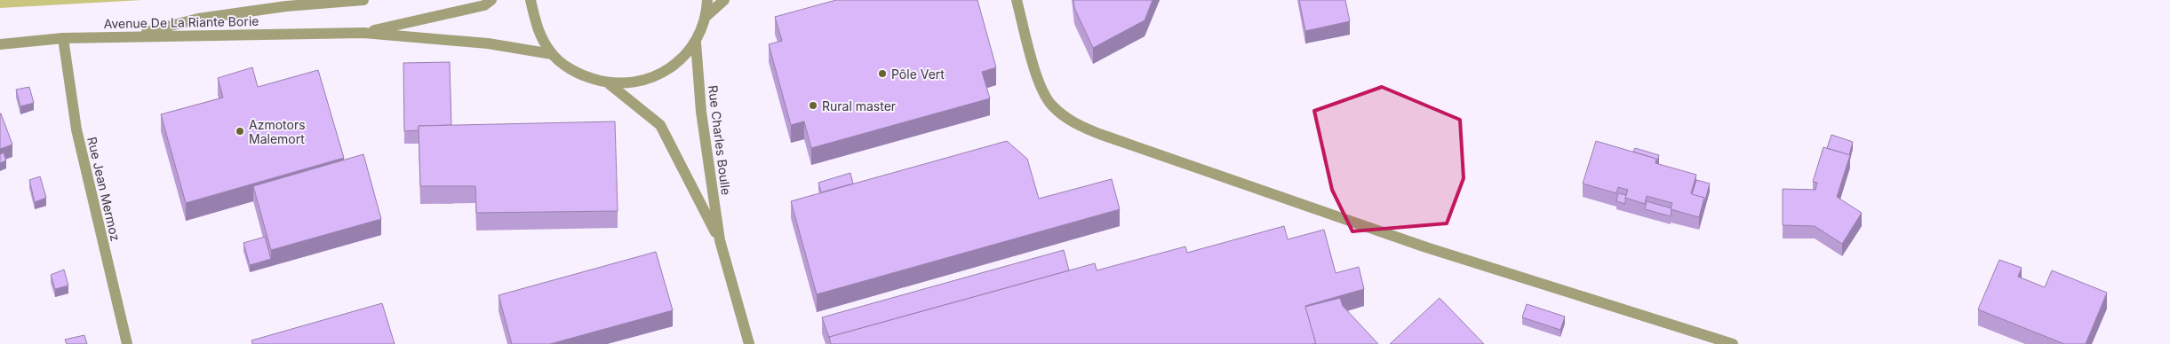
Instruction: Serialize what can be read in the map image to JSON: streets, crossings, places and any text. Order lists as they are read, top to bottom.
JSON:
{
  "streets": {
    "street": ["Avenue De La Riante Borie", "Rue Charles Boulle", "Rue Jean Mermoz"]
  },
  "crossings": [
    ["Avenue De La Riante Borie", "Rue Jean Mermoz"]
  ],
  "places": ["Pôle Vert", "Rural master", "Azmotors Malemort"]
}
